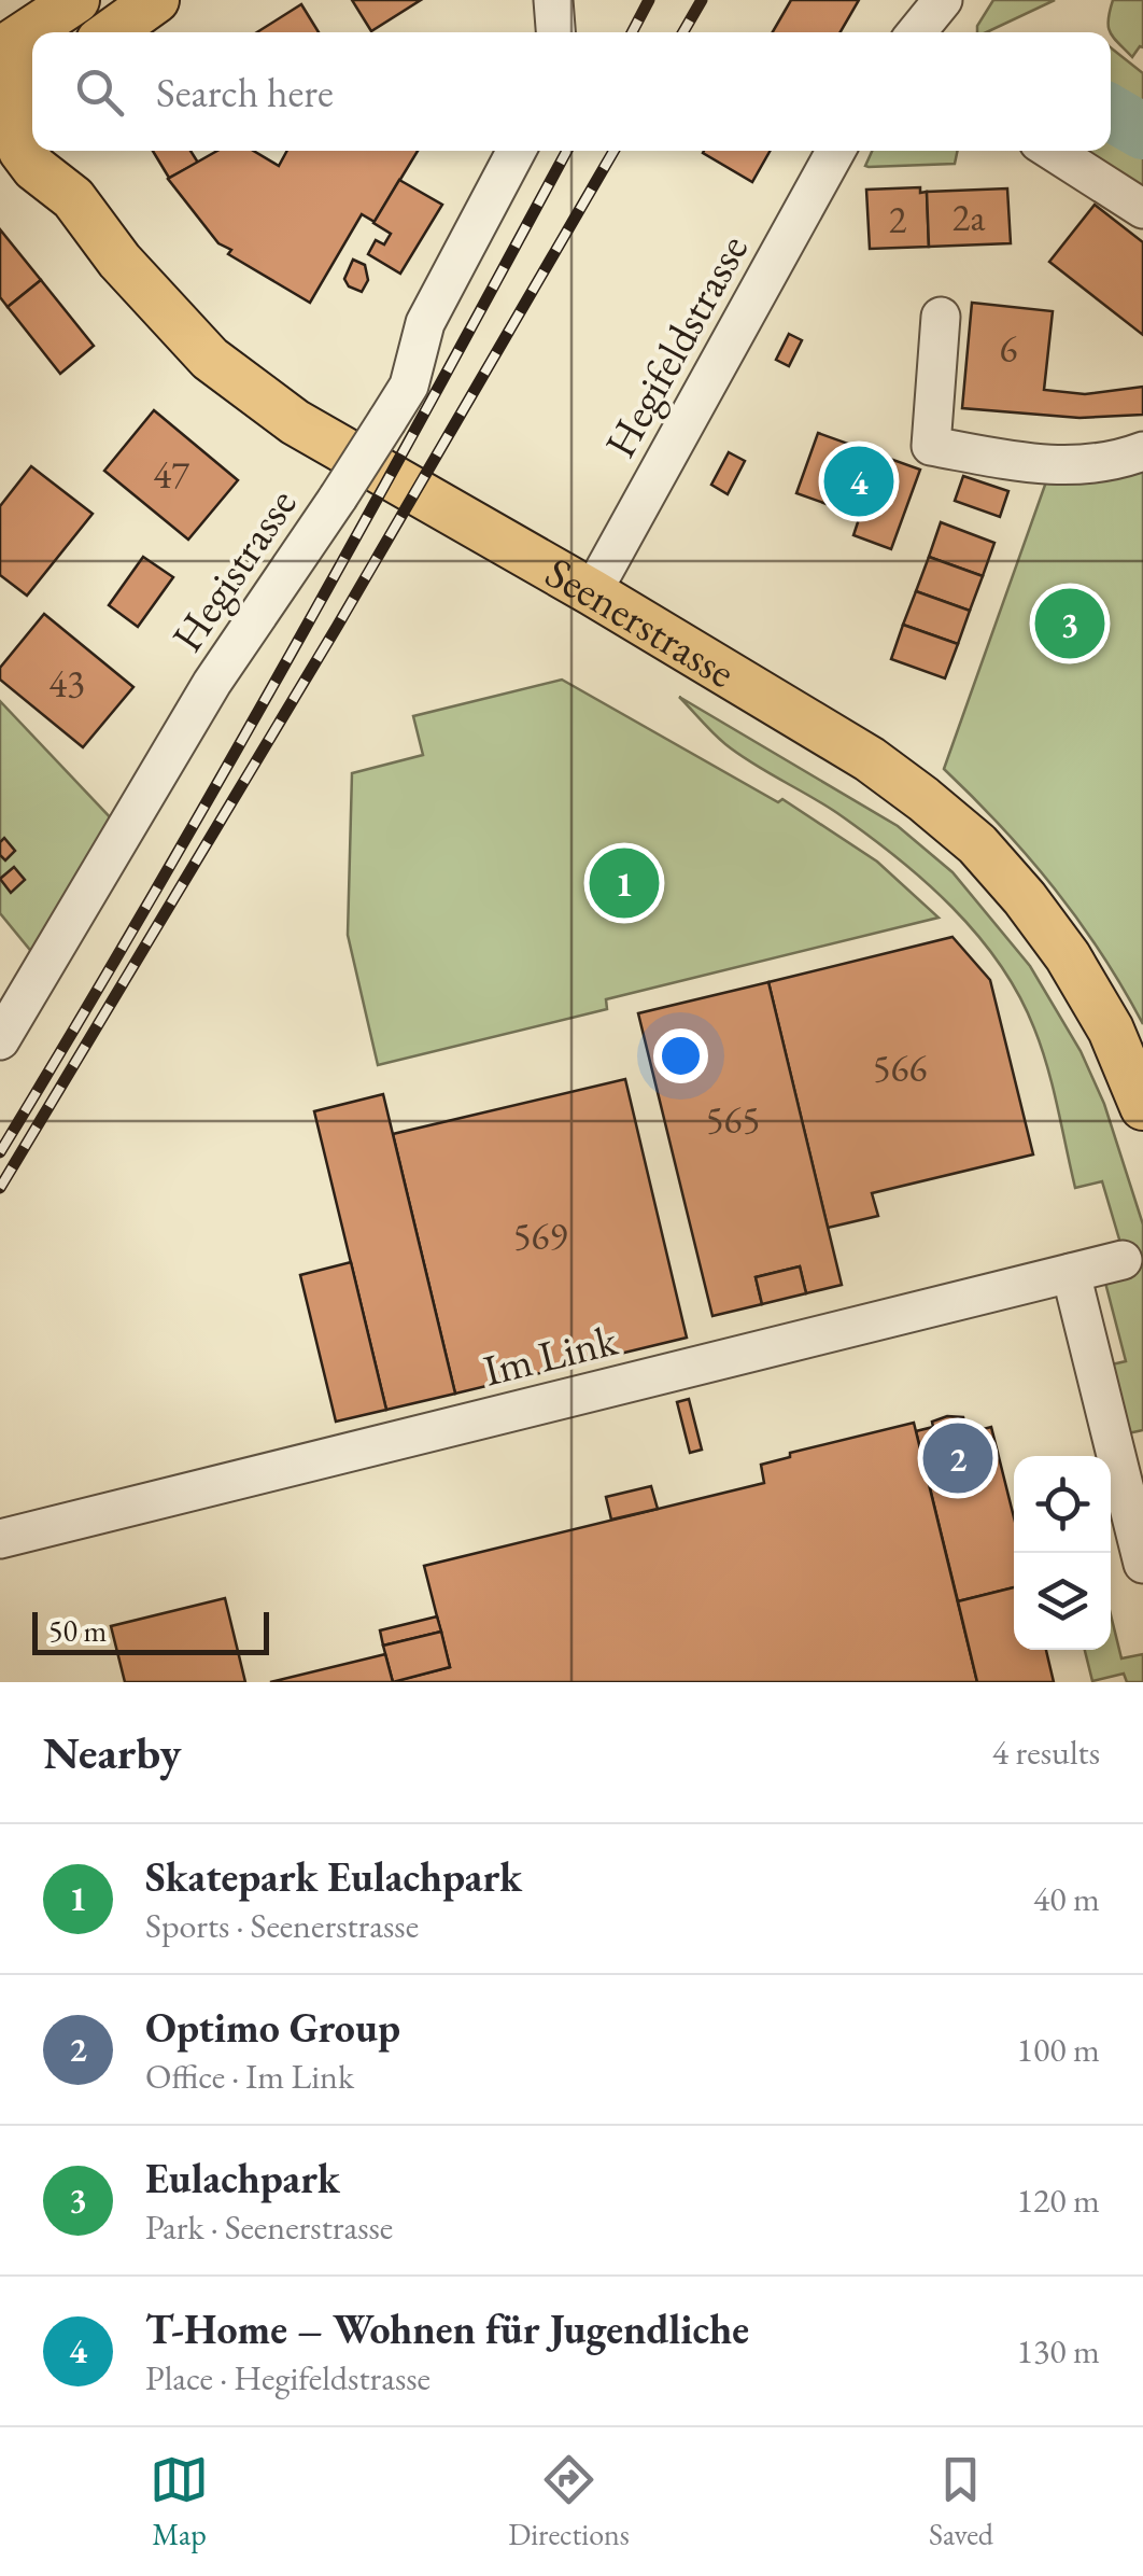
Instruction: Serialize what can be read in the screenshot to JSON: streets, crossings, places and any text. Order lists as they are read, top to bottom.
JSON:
{
  "streets": {
    "main road": ["Seenerstrasse"],
    "street": ["Hegifeldstrasse", "Hegistrasse", "Im Link"]
  },
  "crossings": [
    ["Hegifeldstrasse", "Seenerstrasse"]
  ],
  "house_numbers": [
    "2a",
    "2",
    "6",
    "47",
    "43",
    "566",
    "565",
    "569"
  ],
  "scale_bar": "50 m",
  "page": {
    "search": "Search here",
    "pins": [
      "4",
      "3",
      "1",
      "2"
    ],
    "scale": "50 m",
    "heading": ["Nearby", "4 results"],
    "list": [
      {
        "mark": "1",
        "name": "Skatepark Eulachpark",
        "note": "Sports · Seenerstrasse",
        "value": "40 m"
      },
      {
        "mark": "2",
        "name": "Optimo Group",
        "note": "Office · Im Link",
        "value": "100 m"
      },
      {
        "mark": "3",
        "name": "Eulachpark",
        "note": "Park · Seenerstrasse",
        "value": "120 m"
      },
      {
        "mark": "4",
        "name": "T-Home – Wohnen für Jugendliche",
        "note": "Place · Hegifeldstrasse",
        "value": "130 m"
      }
    ],
    "nav": ["Map", "Directions", "Saved"]
  }
}
